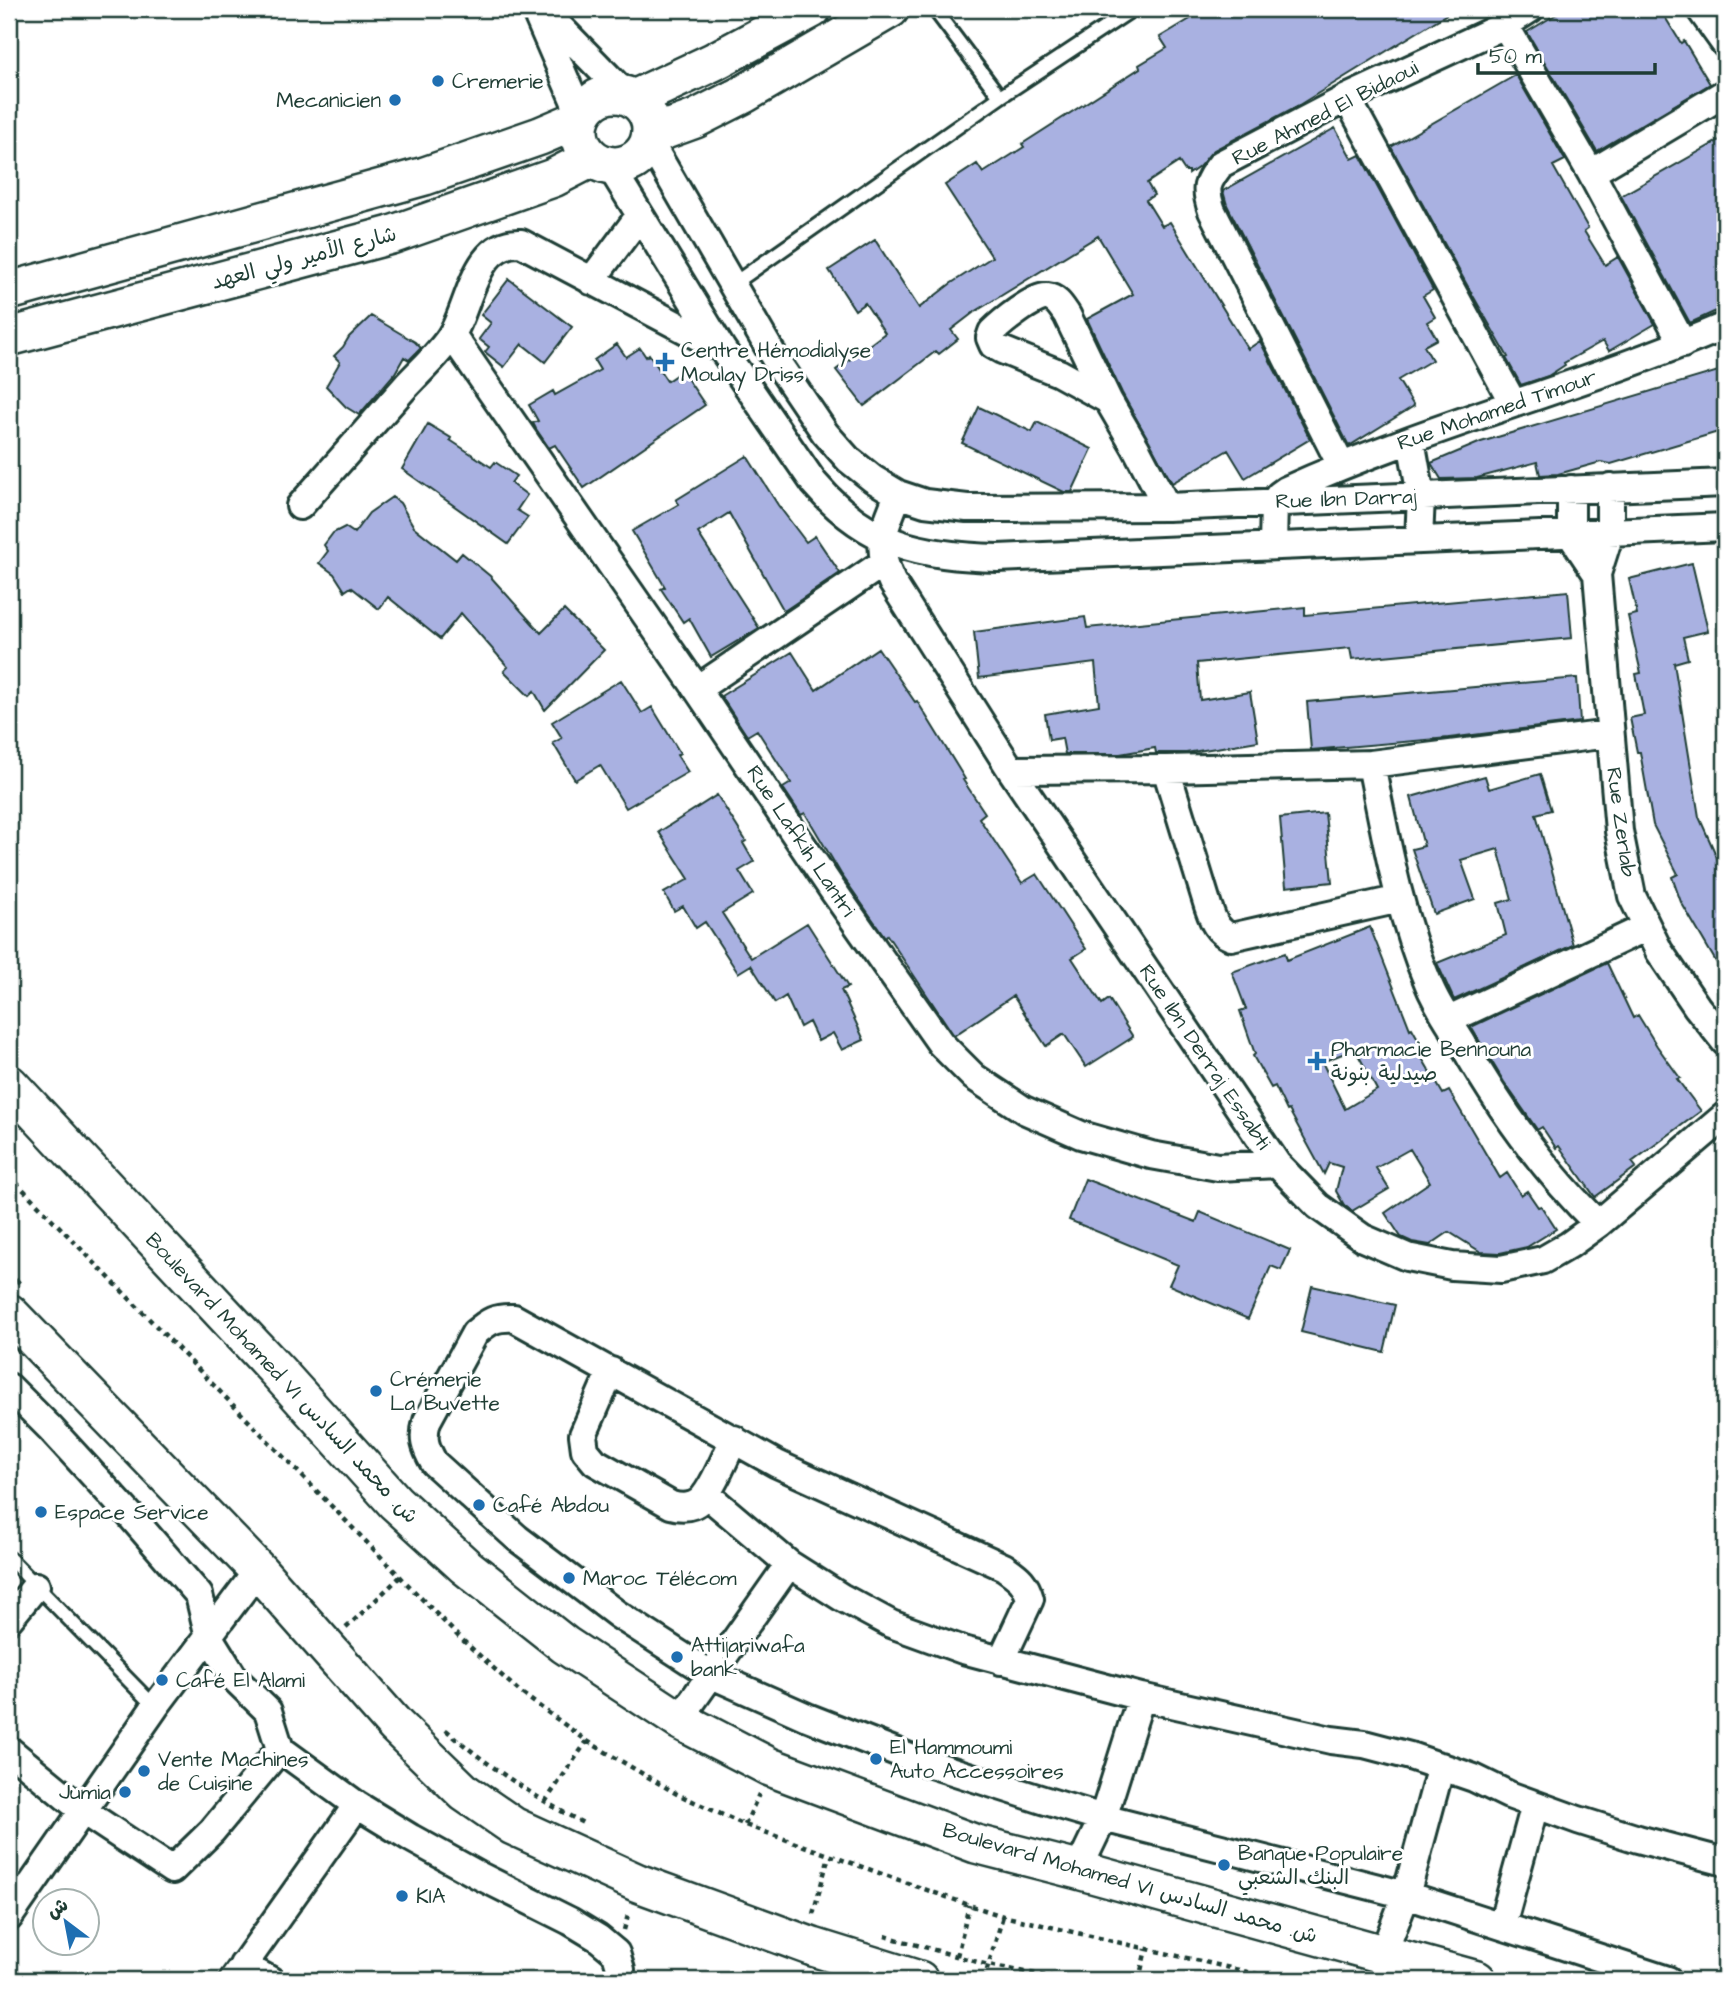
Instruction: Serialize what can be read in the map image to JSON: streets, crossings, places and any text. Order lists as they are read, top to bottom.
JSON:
{
  "streets": {
    "main road": ["شارع الأمير ولي العهد", "Boulevard Mohamed VI ش. محمد السادس"],
    "street": [
      "Rue Ahmed El Bidaoui",
      "Rue Mohamed Timour",
      "Rue Ibn Darraj",
      "Rue ZerIab",
      "Rue Lafkih Lantri",
      "Rue Ibn Derraj Essabti"
    ]
  },
  "crossings": [
    ["Rue Ahmed El Bidaoui", "Rue Mohamed Timour"],
    ["شارع الأمير ولي العهد", "Rue Ibn Darraj"],
    ["Rue Mohamed Timour", "Rue Ibn Darraj"],
    ["Rue Ibn Darraj", "Rue ZerIab"],
    ["Rue Ibn Darraj", "Rue Ibn Derraj Essabti"],
    ["Rue Lafkih Lantri", "Rue Ibn Derraj Essabti"]
  ],
  "places": {
    "other": [
      "Cremerie",
      "Mecanicien",
      "Crémerie La Buvette",
      "Café Abdou",
      "Espace Service",
      "Maroc Télécom",
      "Attijariwafa bank",
      "Café El Alami",
      "El Hammoumi Auto Accessoires",
      "Vente Machines de Cuisine",
      "Jumia",
      "Banque Populaire البنك الشعبي",
      "KIA"
    ],
    "health": ["Centre Hémodialyse Moulay Driss", "Pharmacie Bennouna صيدلية بنونة"]
  },
  "scale_bar": "50 m",
  "north": "top left"
}
